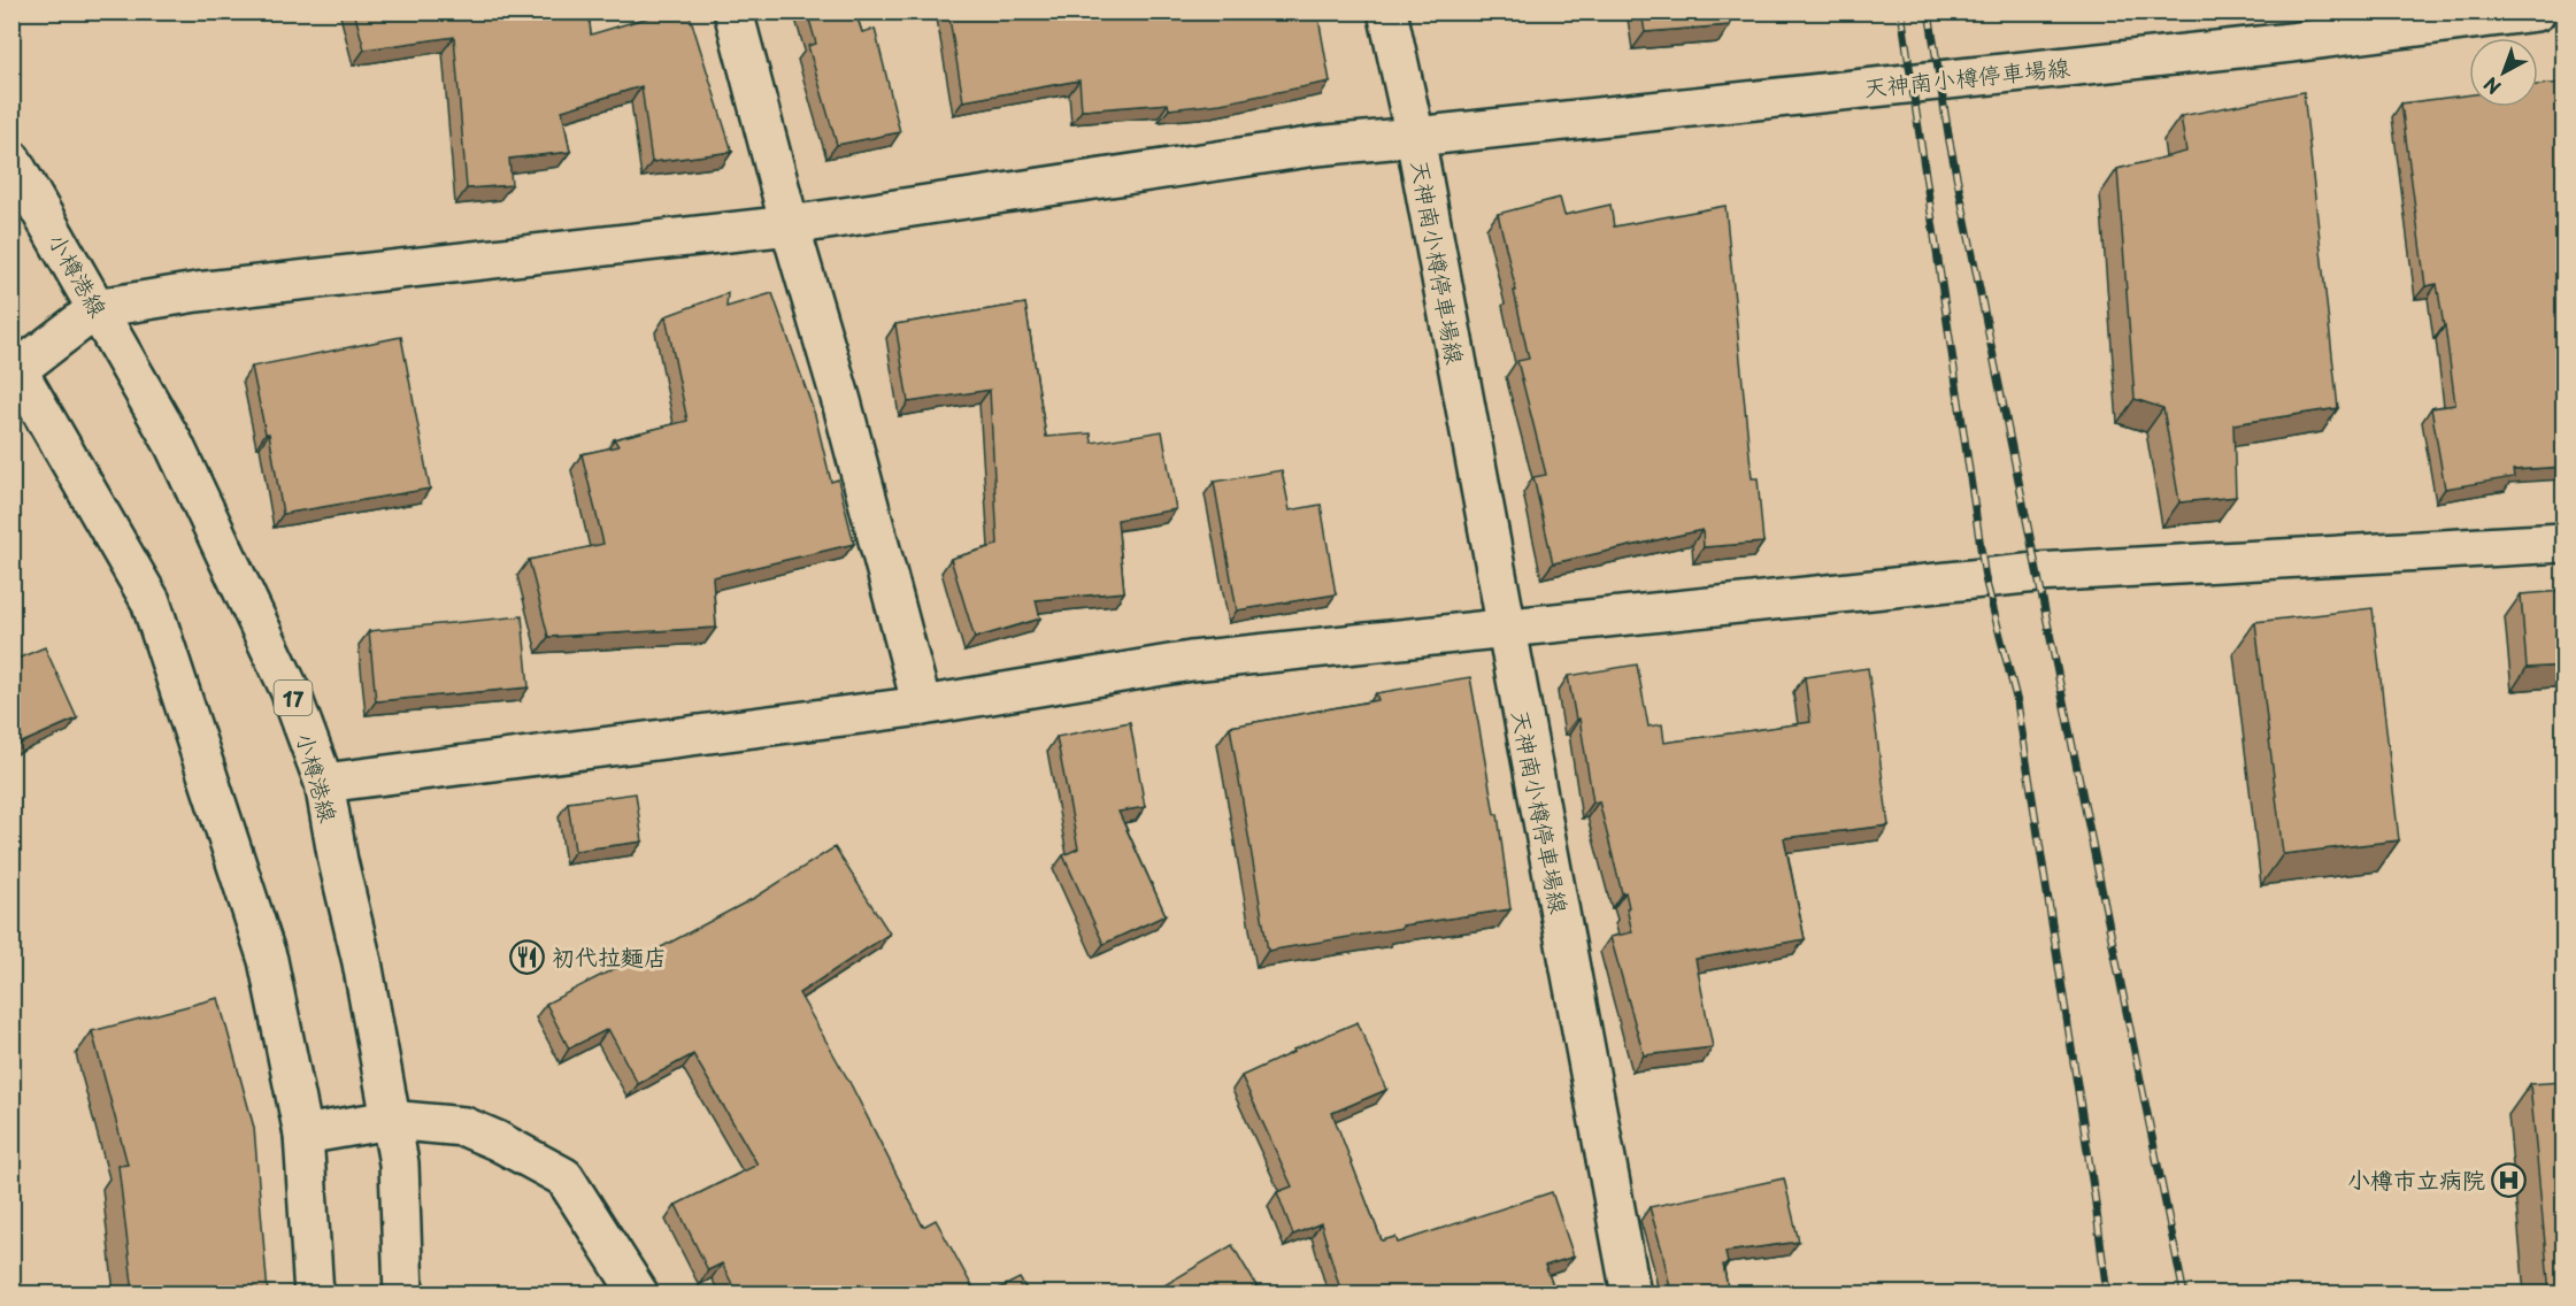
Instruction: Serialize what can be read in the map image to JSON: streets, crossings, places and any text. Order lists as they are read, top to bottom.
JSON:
{
  "streets": {
    "street": ["天神南小樽停車場線", "小樽港線", "17"]
  },
  "places": {
    "restaurant": ["初代拉麵店"],
    "hospital": ["小樽市立病院"]
  },
  "north": "bottom left"
}
